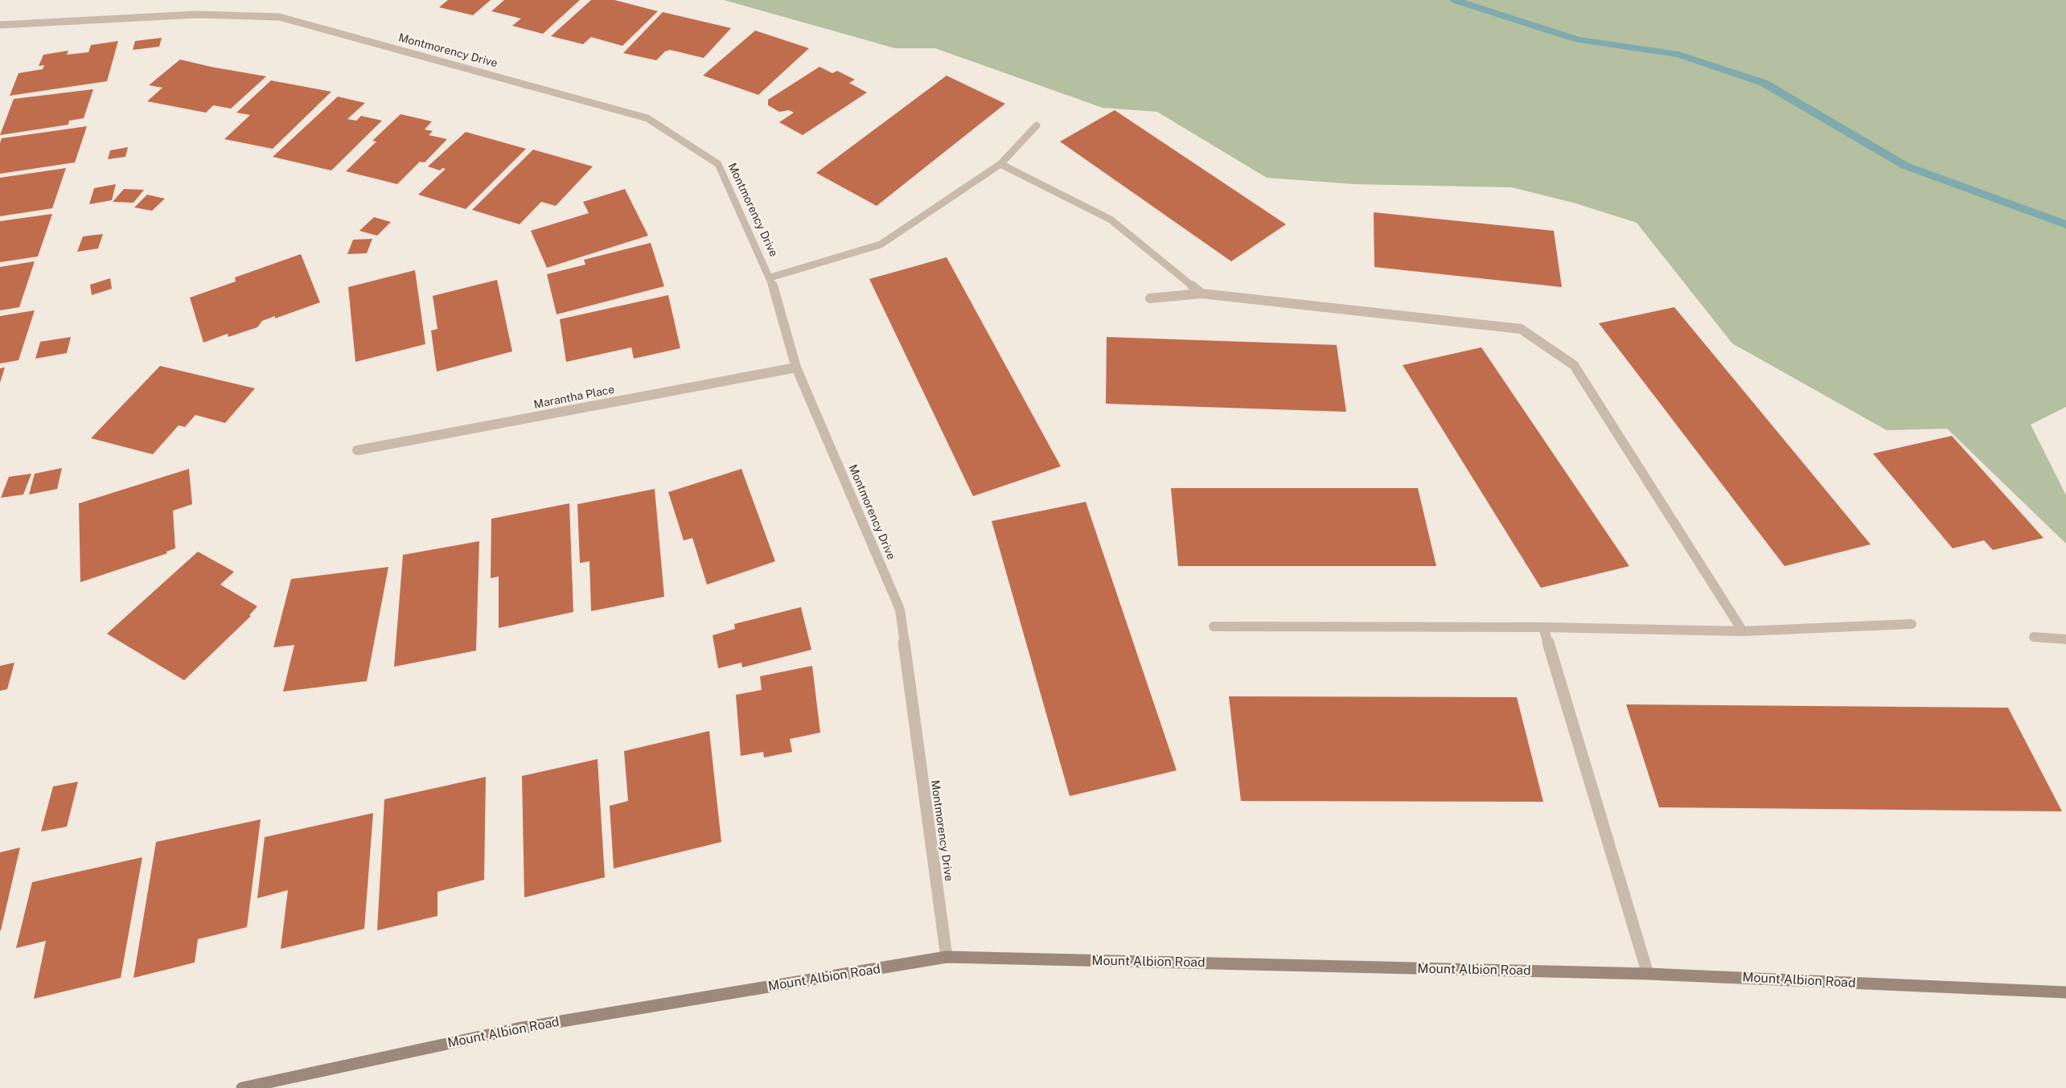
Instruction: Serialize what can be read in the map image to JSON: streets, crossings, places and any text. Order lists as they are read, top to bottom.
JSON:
{
  "streets": {
    "street": ["Montmorency Drive", "Marantha Place", "Mount Albion Road"]
  },
  "crossings": [
    ["Montmorency Drive", "Marantha Place"],
    ["Montmorency Drive", "Mount Albion Road"]
  ]
}
